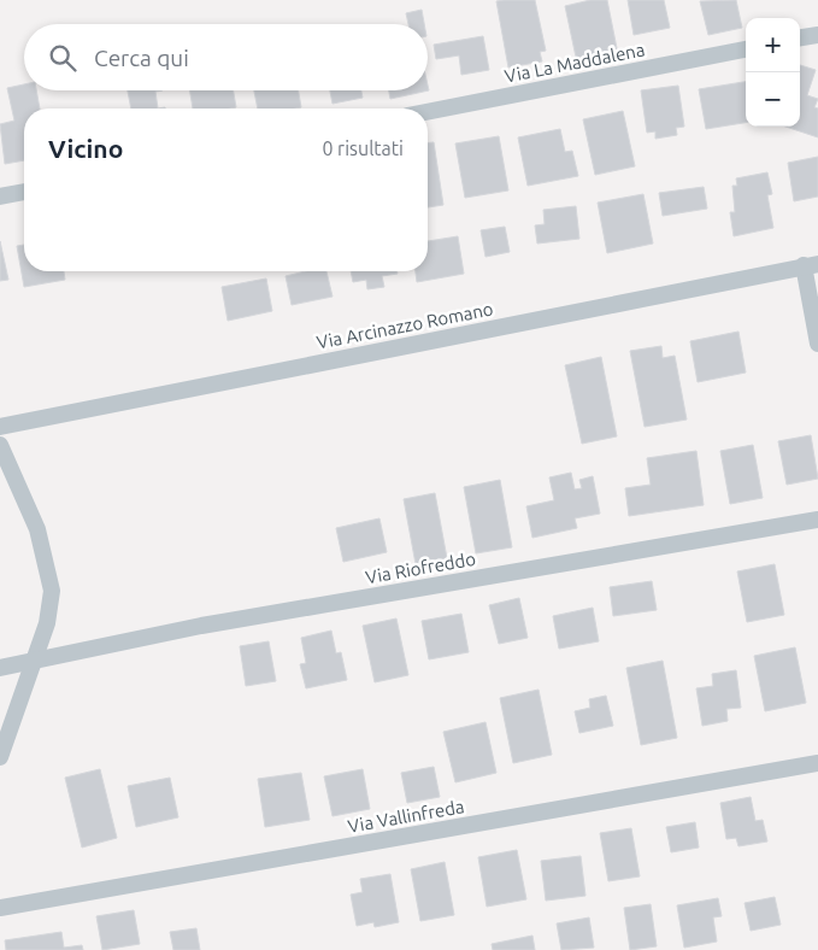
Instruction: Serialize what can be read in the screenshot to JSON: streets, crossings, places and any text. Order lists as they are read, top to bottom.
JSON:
{
  "streets": {
    "street": [
      "Via La Maddalena",
      "Via Arcinazzo Romano",
      "Via Riofreddo",
      "Via Vallinfreda"
    ]
  },
  "page": {
    "map_buttons": ["+", "−"],
    "search": "Cerca qui",
    "heading": ["Vicino", "0 risultati"]
  }
}
